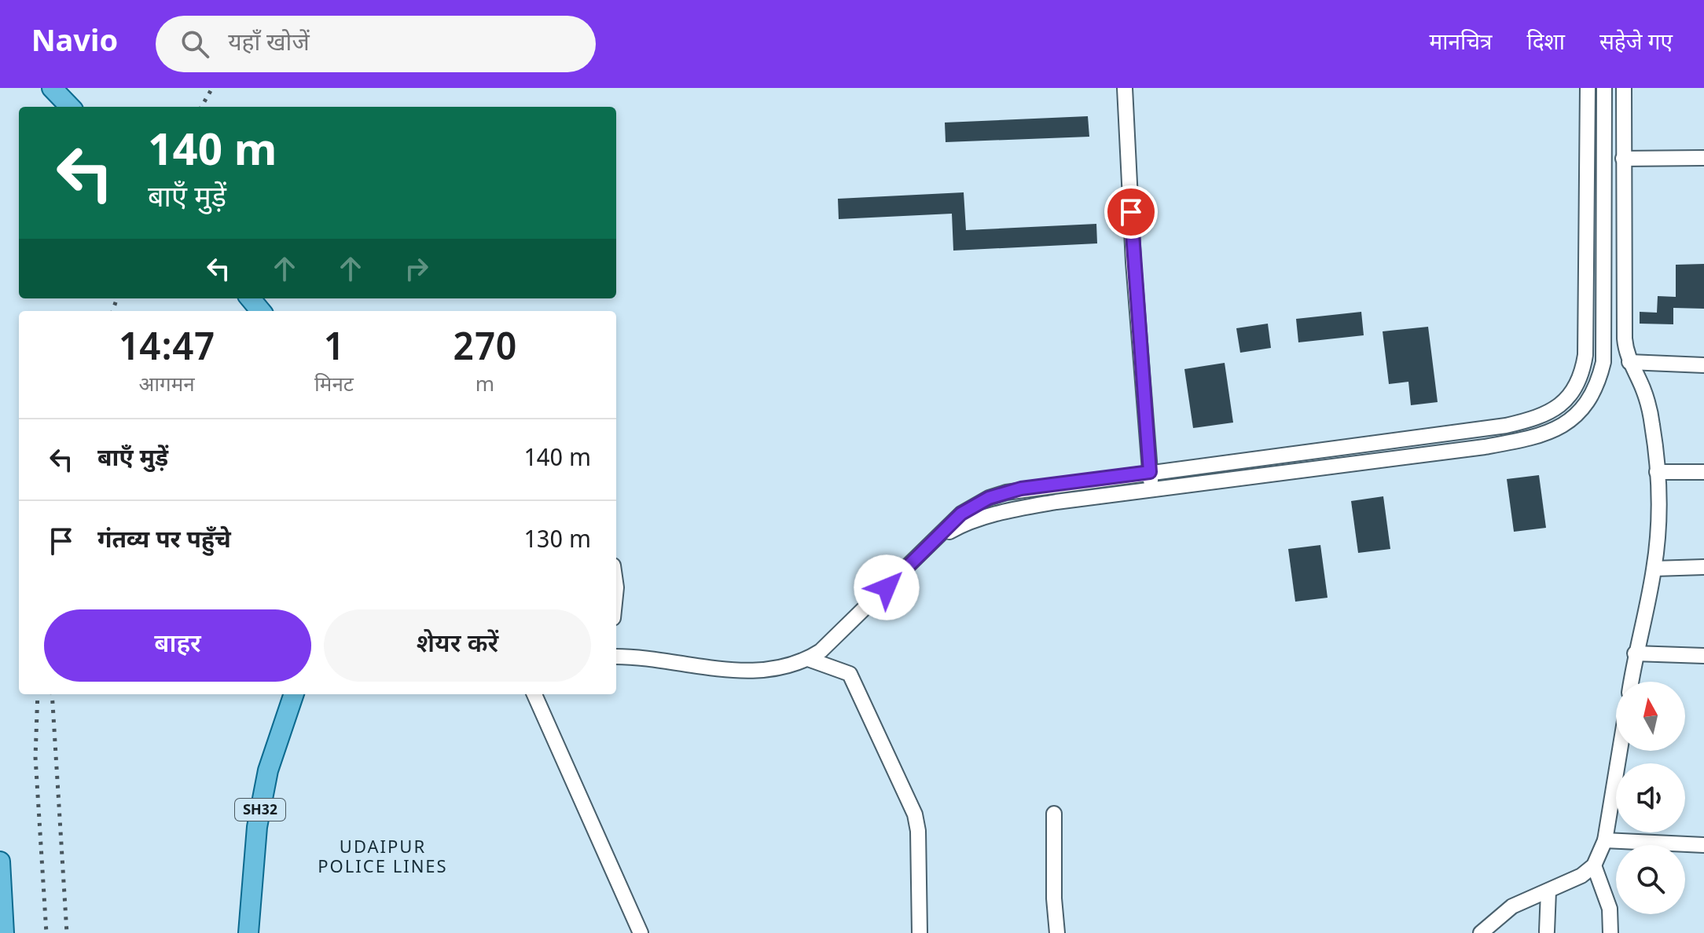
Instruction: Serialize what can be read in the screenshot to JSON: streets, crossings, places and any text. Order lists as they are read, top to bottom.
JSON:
{
  "streets": {
    "main road": ["SH32"]
  },
  "districts": ["UDAIPUR POLICE LINES"],
  "north": "top",
  "page": {
    "header": "Navio",
    "search": "यहाँ खोजें",
    "nav": ["मानचित्र", "दिशा", "सहेजे गए"],
    "turn": ["140 m", "बाएँ मुड़ें"],
    "eta": [
      "14:47",
      "आगमन",
      "1",
      "मिनट",
      "270",
      "m"
    ],
    "list": [
      {
        "name": "बाएँ मुड़ें",
        "value": "140 m"
      },
      {
        "name": "गंतव्य पर पहुँचे",
        "value": "130 m"
      }
    ],
    "buttons": ["बाहर", "शेयर करें"]
  }
}
